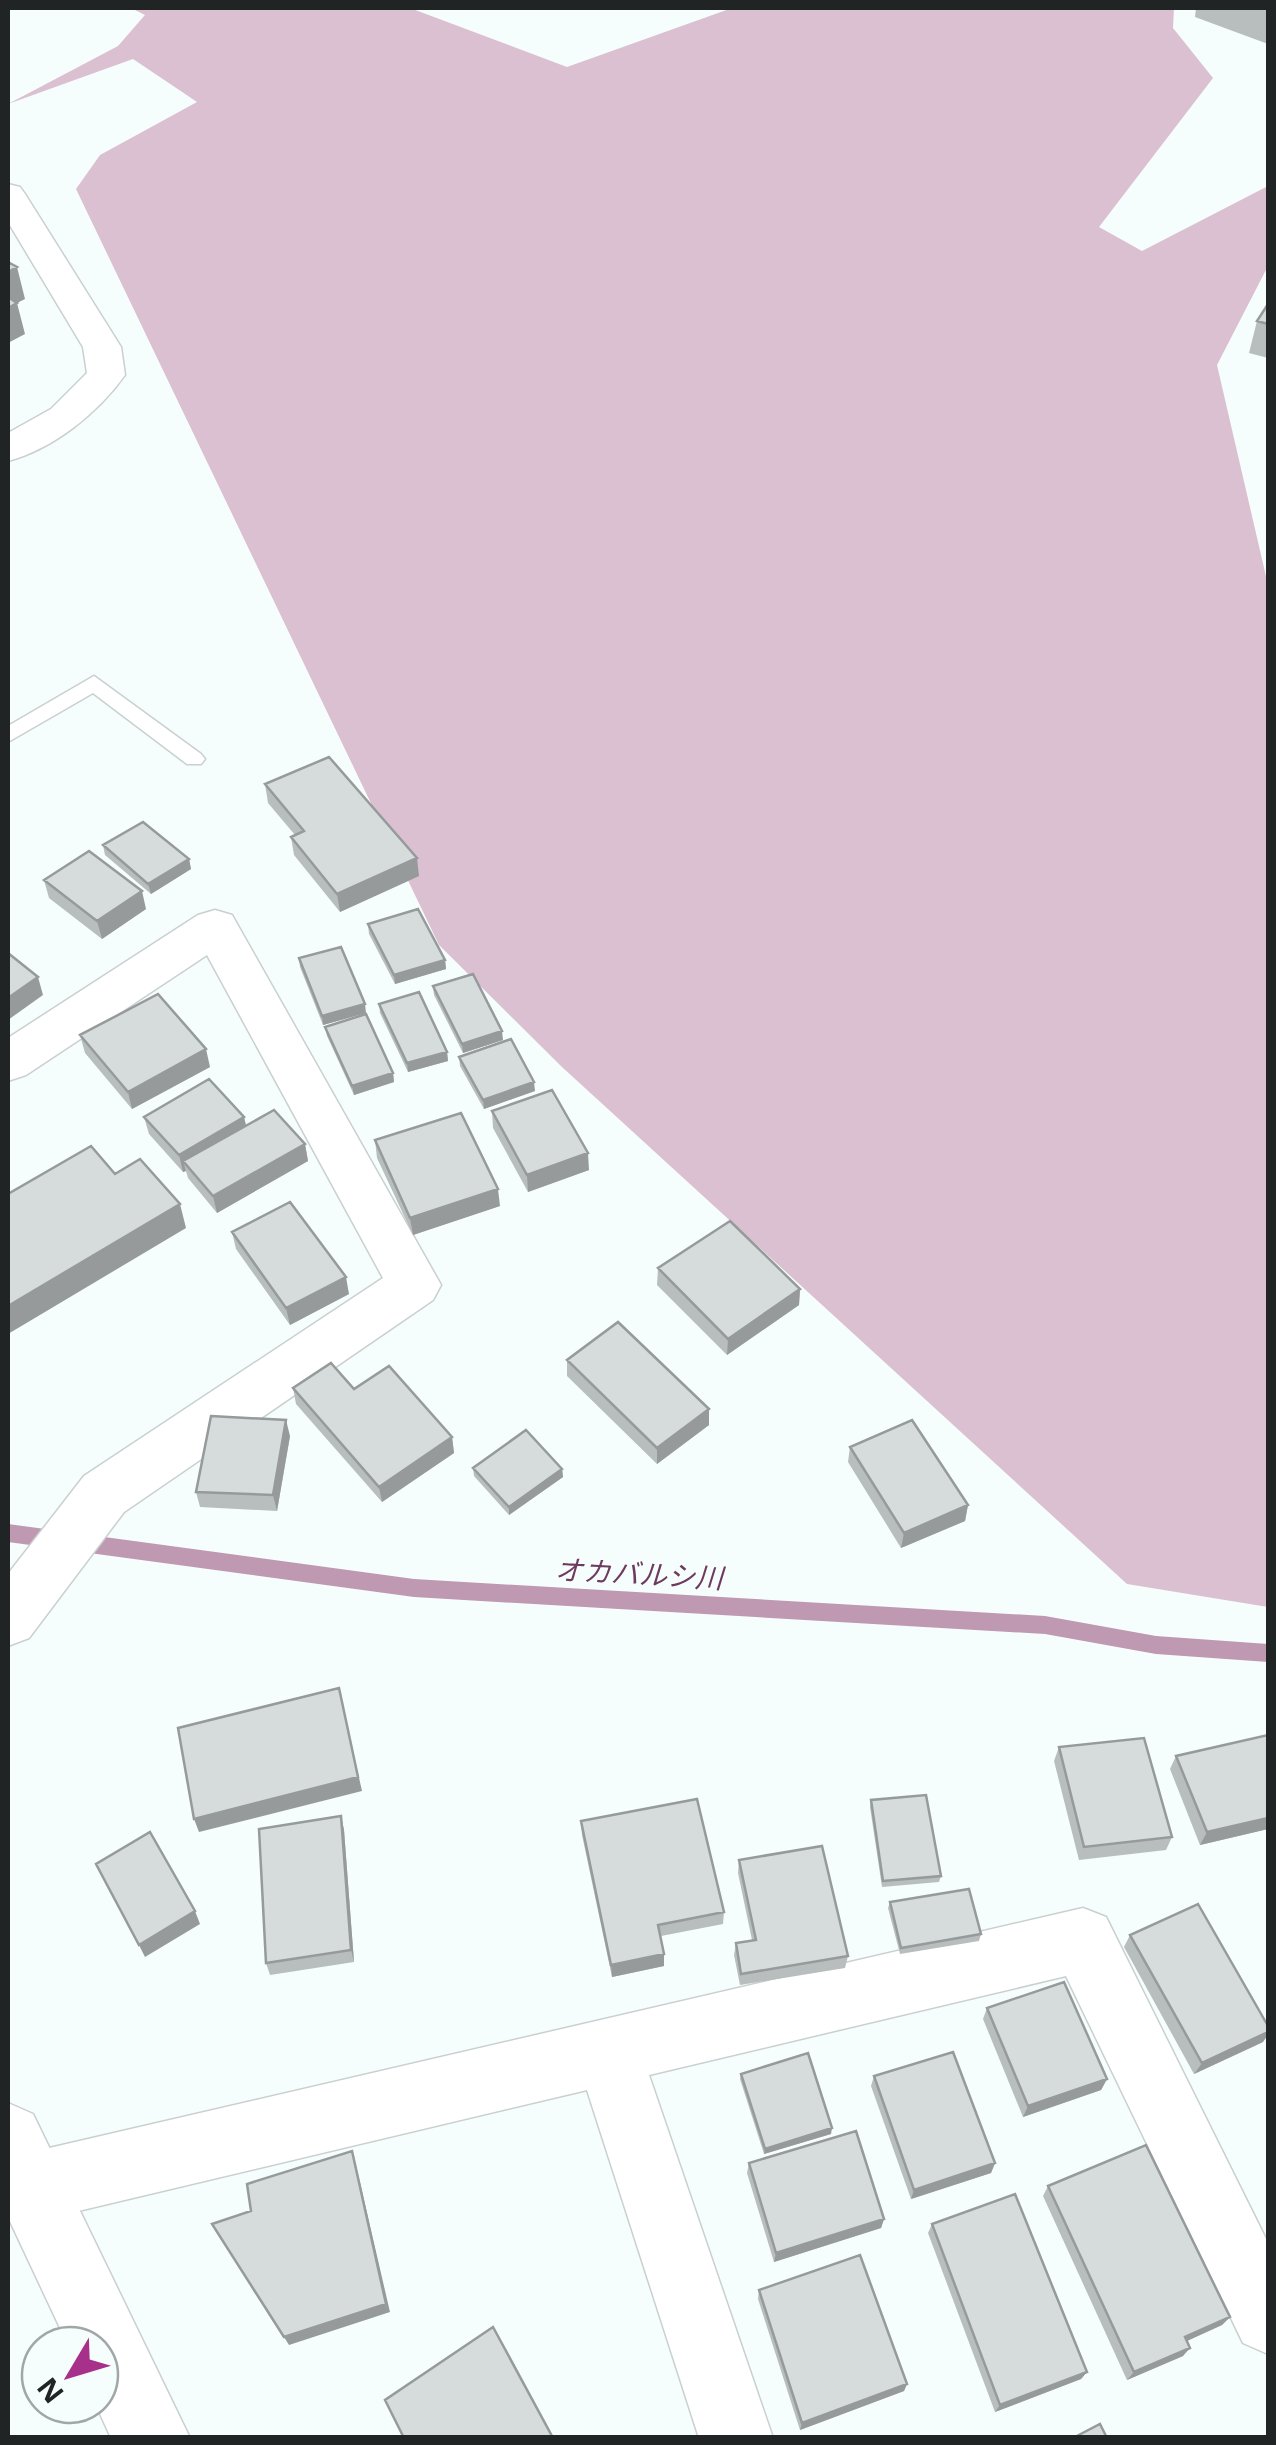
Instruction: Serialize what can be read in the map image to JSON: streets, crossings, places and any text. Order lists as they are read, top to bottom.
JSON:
{
  "water": ["オカバルシ川"],
  "north": "bottom left"
}
